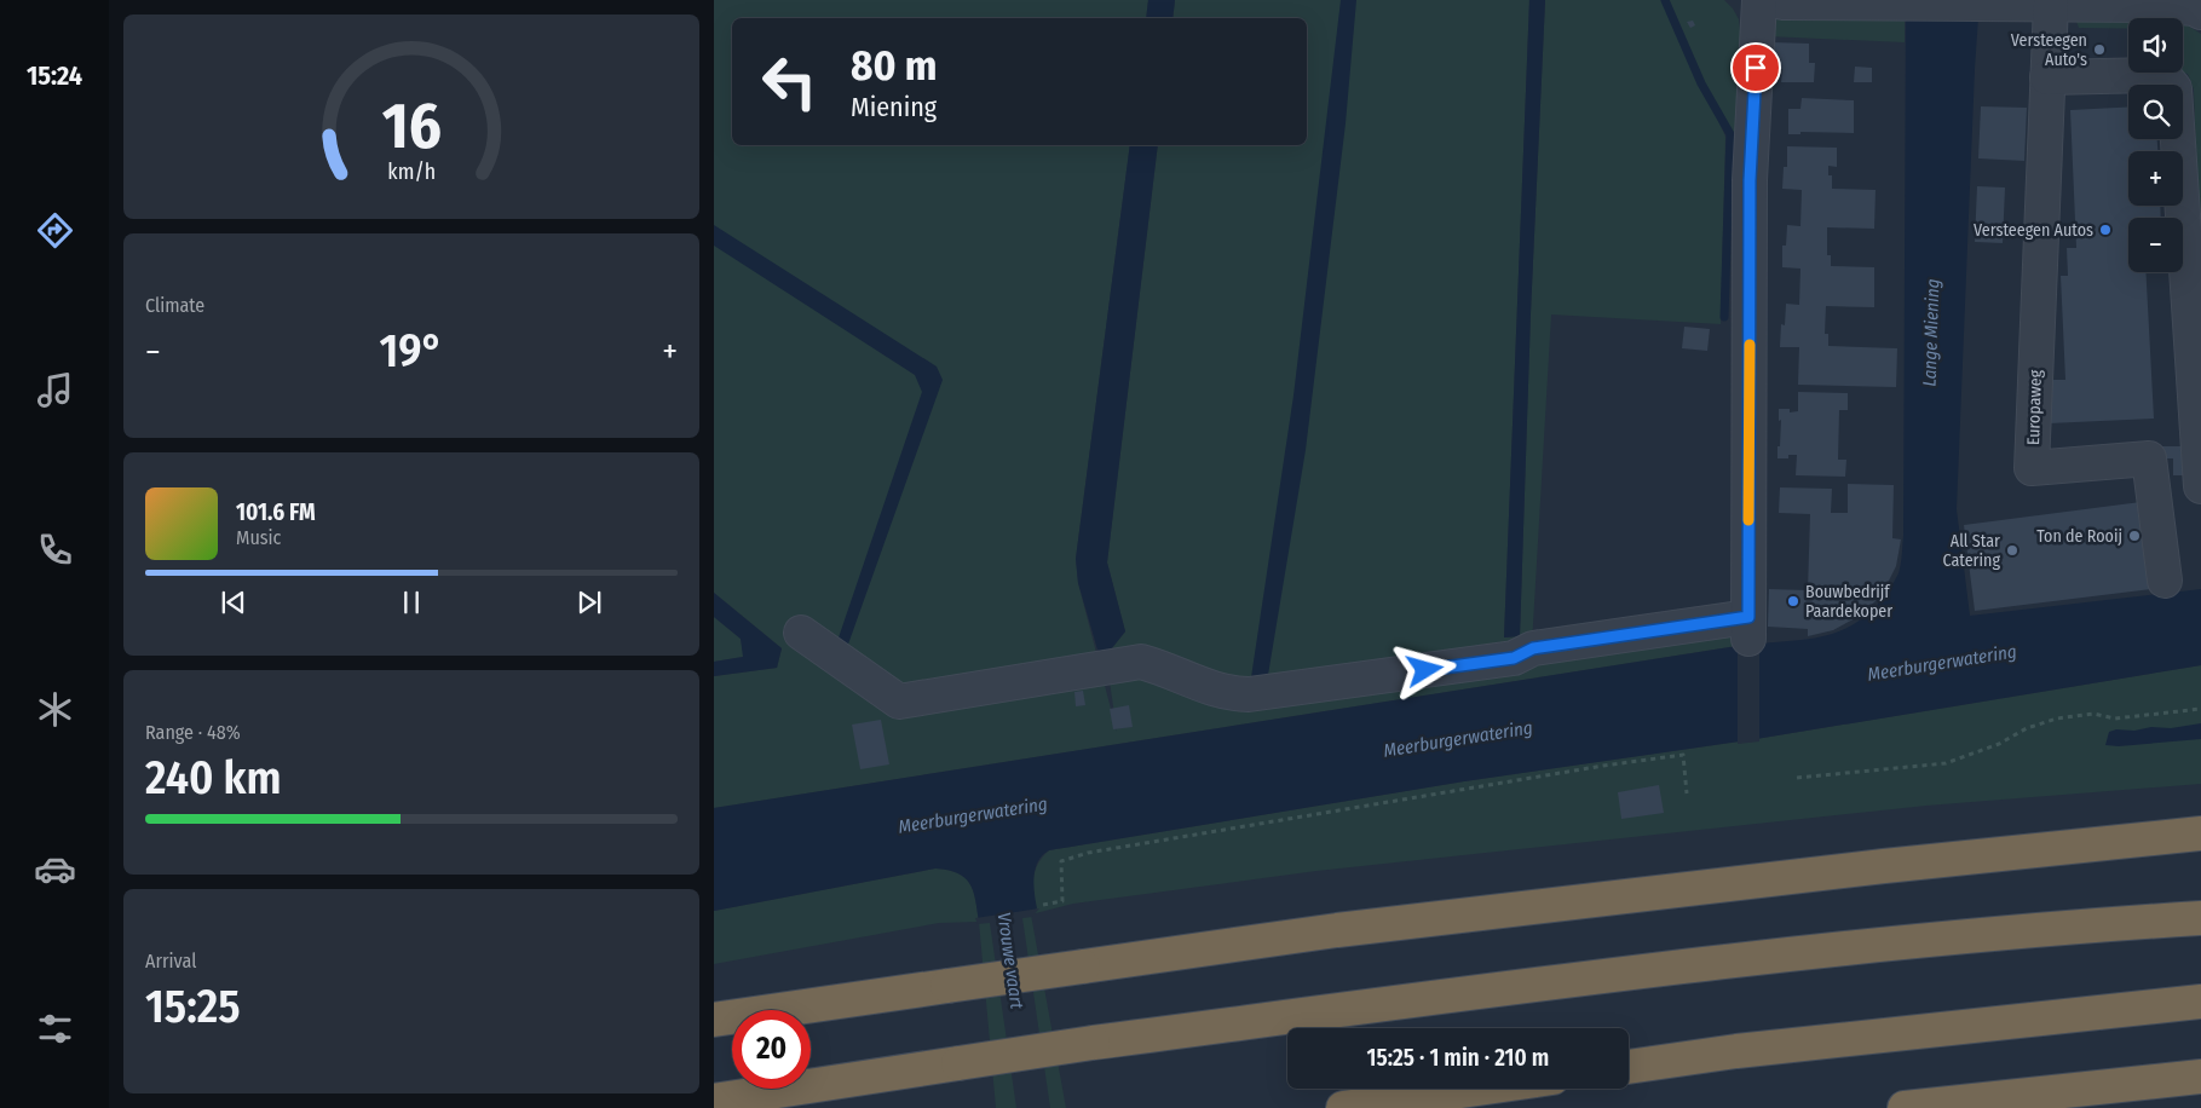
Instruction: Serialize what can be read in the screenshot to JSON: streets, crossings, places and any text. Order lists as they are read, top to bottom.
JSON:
{
  "streets": {
    "street": ["Europaweg"]
  },
  "water": ["Lange Miening", "Meerburgerwatering", "Vrouwe vaart"],
  "places": [
    "Versteegen Auto's",
    "Versteegen Autos",
    "Ton de Rooij",
    "All Star Catering",
    "Bouwbedrijf Paardekoper"
  ],
  "page": {
    "tabs": "15:24",
    "map_buttons": ["+", "−"],
    "turn": ["80 m", "Miening"],
    "tile": [
      "Climate",
      ["Range · 48%", "240 km"],
      ["Arrival", "15:25"]
    ],
    "heat": ["−", "19°", "+"],
    "song": ["101.6 FM", "Music"],
    "limit": "20",
    "trip": "15:25 · 1 min · 210 m",
    "gauge": ["16", "km/h"]
  }
}
